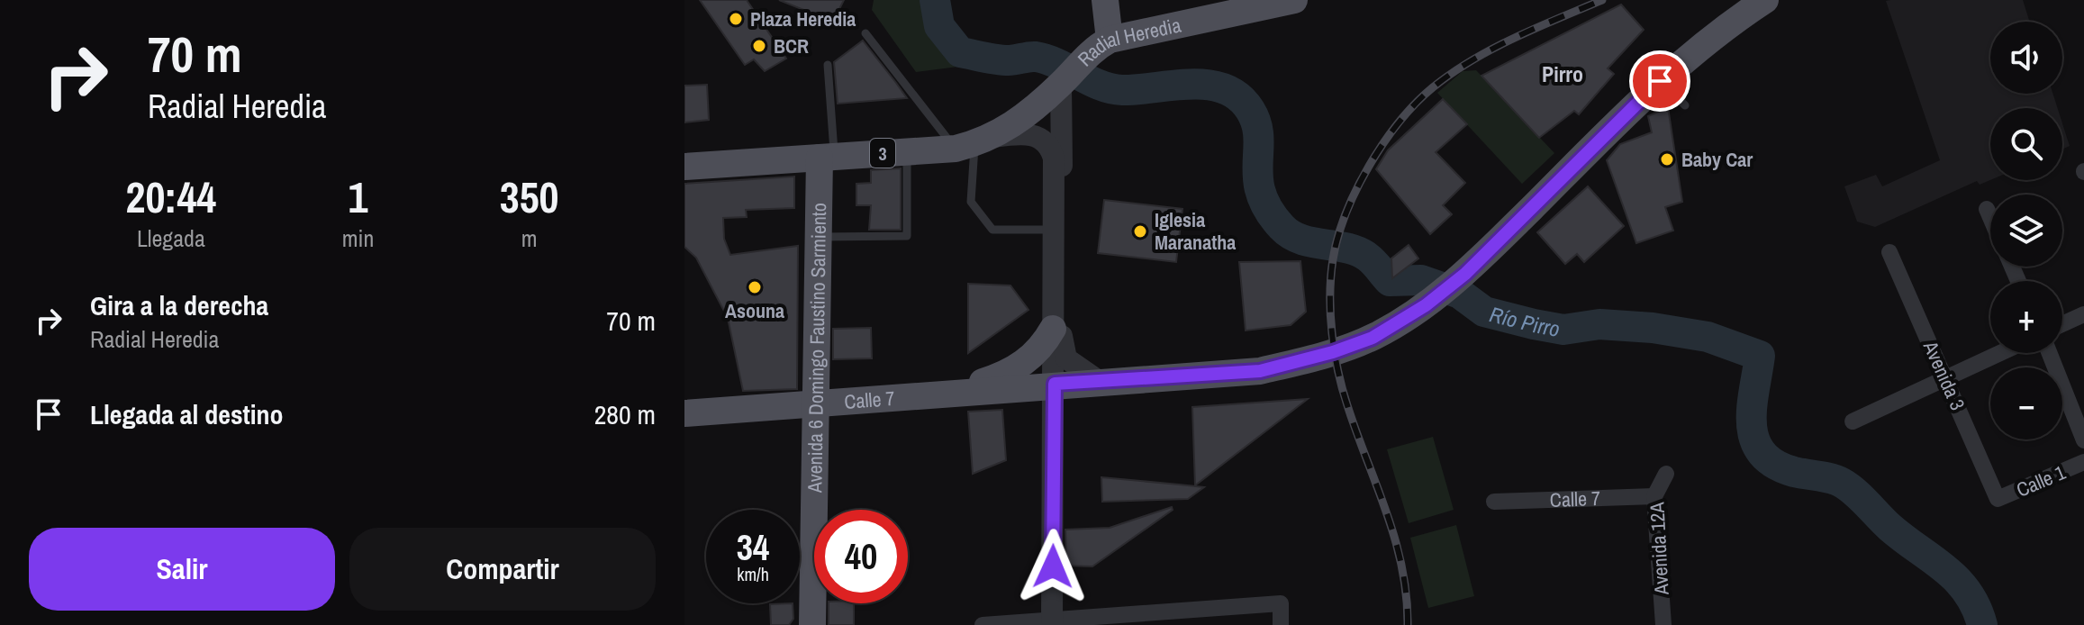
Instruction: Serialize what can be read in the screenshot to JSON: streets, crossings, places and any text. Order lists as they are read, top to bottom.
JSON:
{
  "streets": {
    "main road": [
      "Radial Heredia",
      "3",
      "Avenida 6 Domingo Faustino Sarmiento",
      "Calle 7"
    ],
    "street": ["Avenida 3", "Calle 1", "Avenida 12A"]
  },
  "crossings": [
    ["Radial Heredia", "3"],
    ["3", "Avenida 6 Domingo Faustino Sarmiento"],
    ["Avenida 6 Domingo Faustino Sarmiento", "Calle 7"],
    ["Avenida 3", "Calle 1"],
    ["Calle 7", "Avenida 12A"]
  ],
  "districts": ["Pirro"],
  "water": ["Río Pirro"],
  "places": [
    "Plaza Heredia",
    "BCR",
    "Baby Car",
    "Iglesia Maranatha",
    "Asouna"
  ],
  "page": {
    "turn": ["70 m", "Radial Heredia"],
    "map_buttons": ["+", "−"],
    "eta": [
      "20:44",
      "Llegada",
      "1",
      "min",
      "350",
      "m"
    ],
    "list": [
      {
        "name": "Gira a la derecha",
        "note": "Radial Heredia",
        "value": "70 m"
      },
      {
        "name": "Llegada al destino",
        "value": "280 m"
      }
    ],
    "speed": "34 km/h",
    "limit": "40",
    "buttons": ["Salir", "Compartir"]
  }
}
